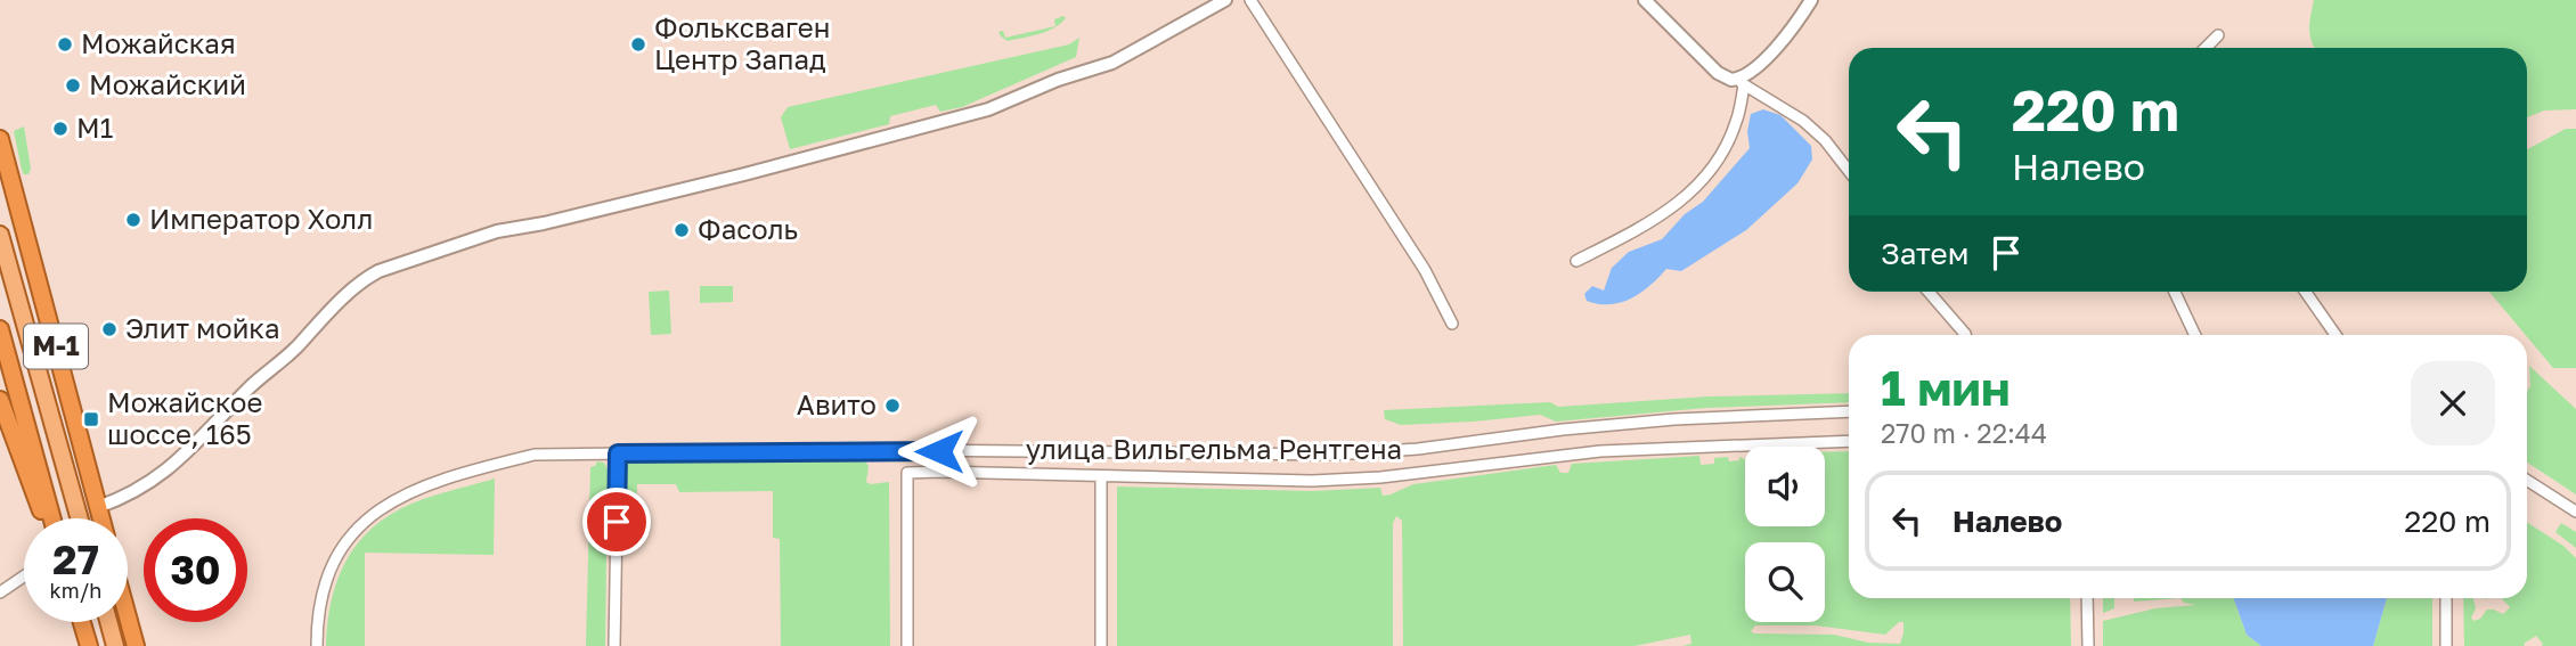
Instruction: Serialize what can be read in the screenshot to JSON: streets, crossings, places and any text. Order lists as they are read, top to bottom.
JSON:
{
  "streets": {
    "highway": ["М-1"],
    "street": ["улица Вильгельма Рентгена"]
  },
  "places": {
    "other": [
      "Можайская",
      "Фольксваген Центр Запад",
      "Можайский",
      "М1",
      "Император Холл",
      "Фасоль",
      "Элит мойка",
      "Авито"
    ],
    "transit": ["Можайское шоссе, 165"]
  },
  "page": {
    "turn": ["220 m", "Налево"],
    "then": "Затем",
    "heading": ["1 мин", "270 m · 22:44"],
    "list": [
      {
        "name": "Налево",
        "value": "220 m"
      }
    ],
    "speed": "27 km/h",
    "limit": "30"
  }
}
